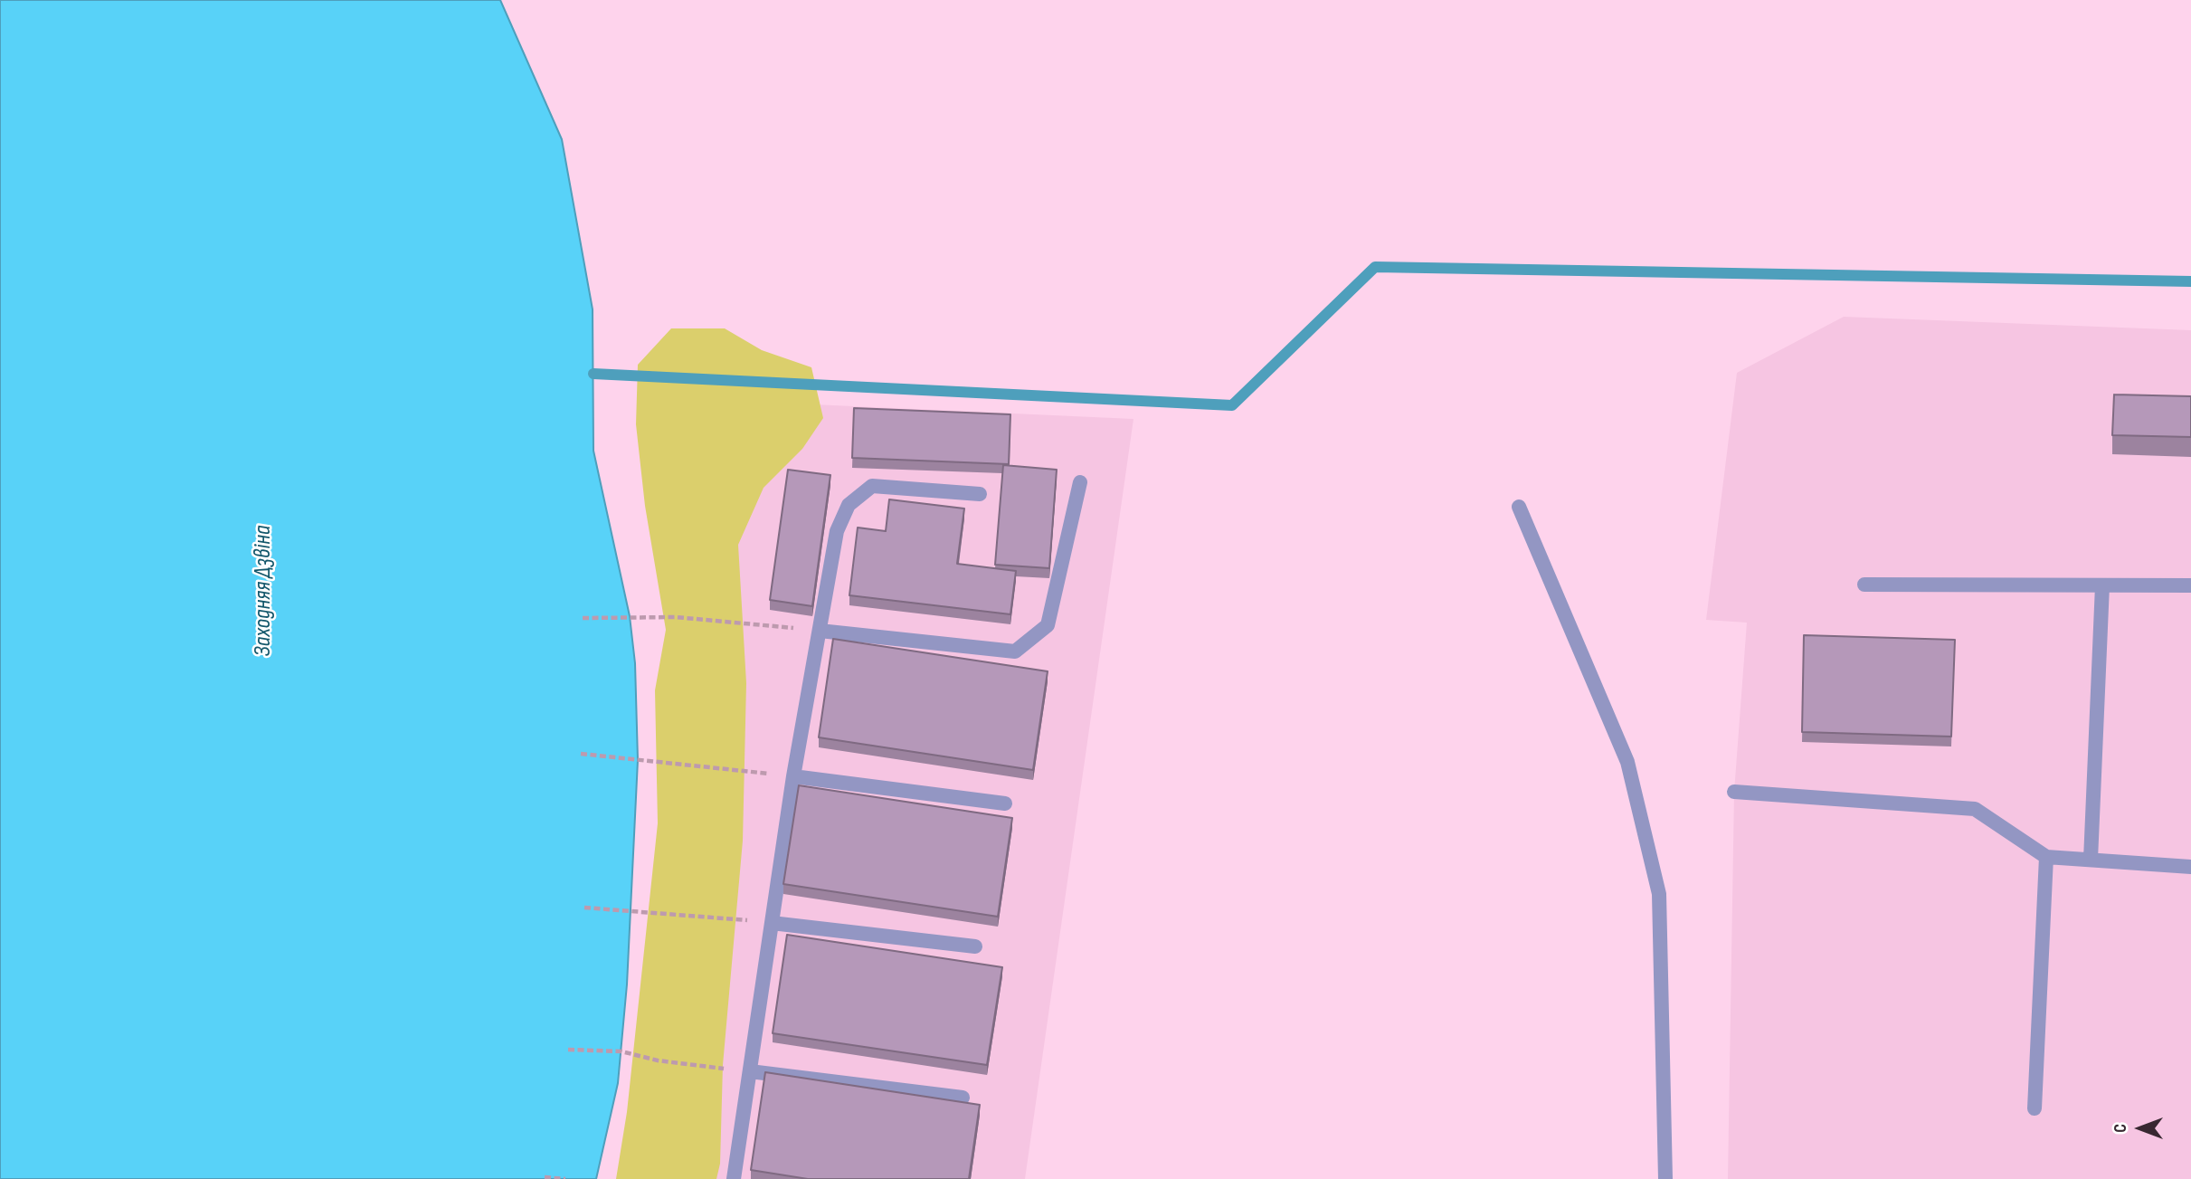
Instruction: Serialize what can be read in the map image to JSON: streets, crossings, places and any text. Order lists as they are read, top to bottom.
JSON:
{
  "water": ["Заходняя Дзвіна"],
  "north": "left"
}
